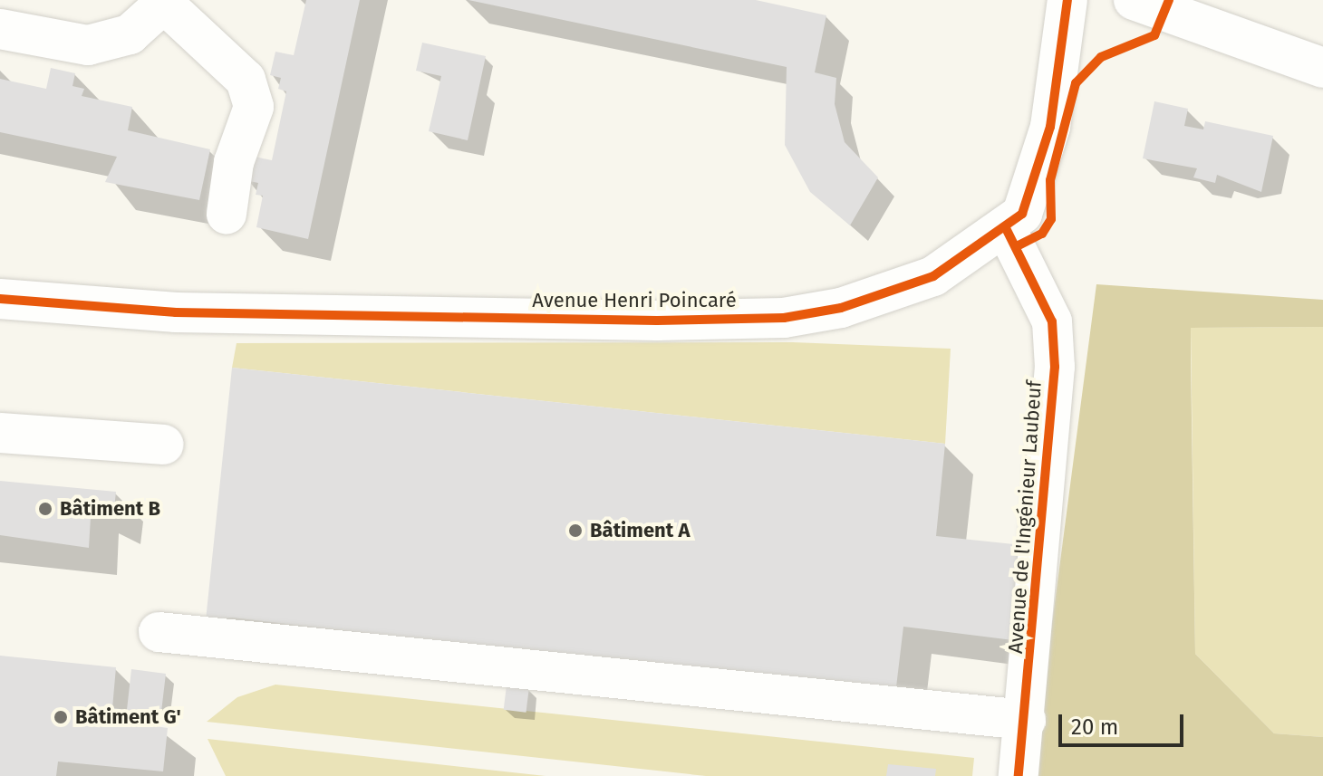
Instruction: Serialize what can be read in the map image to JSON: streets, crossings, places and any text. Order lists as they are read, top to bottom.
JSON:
{
  "streets": {
    "street": ["Avenue Henri Poincaré", "Avenue de l'Ingénieur Laubeuf"]
  },
  "crossings": [
    ["Avenue Henri Poincaré", "Avenue de l'Ingénieur Laubeuf"]
  ],
  "places": ["Bâtiment B", "Bâtiment A", "Bâtiment G'"],
  "scale_bar": "20 m"
}
